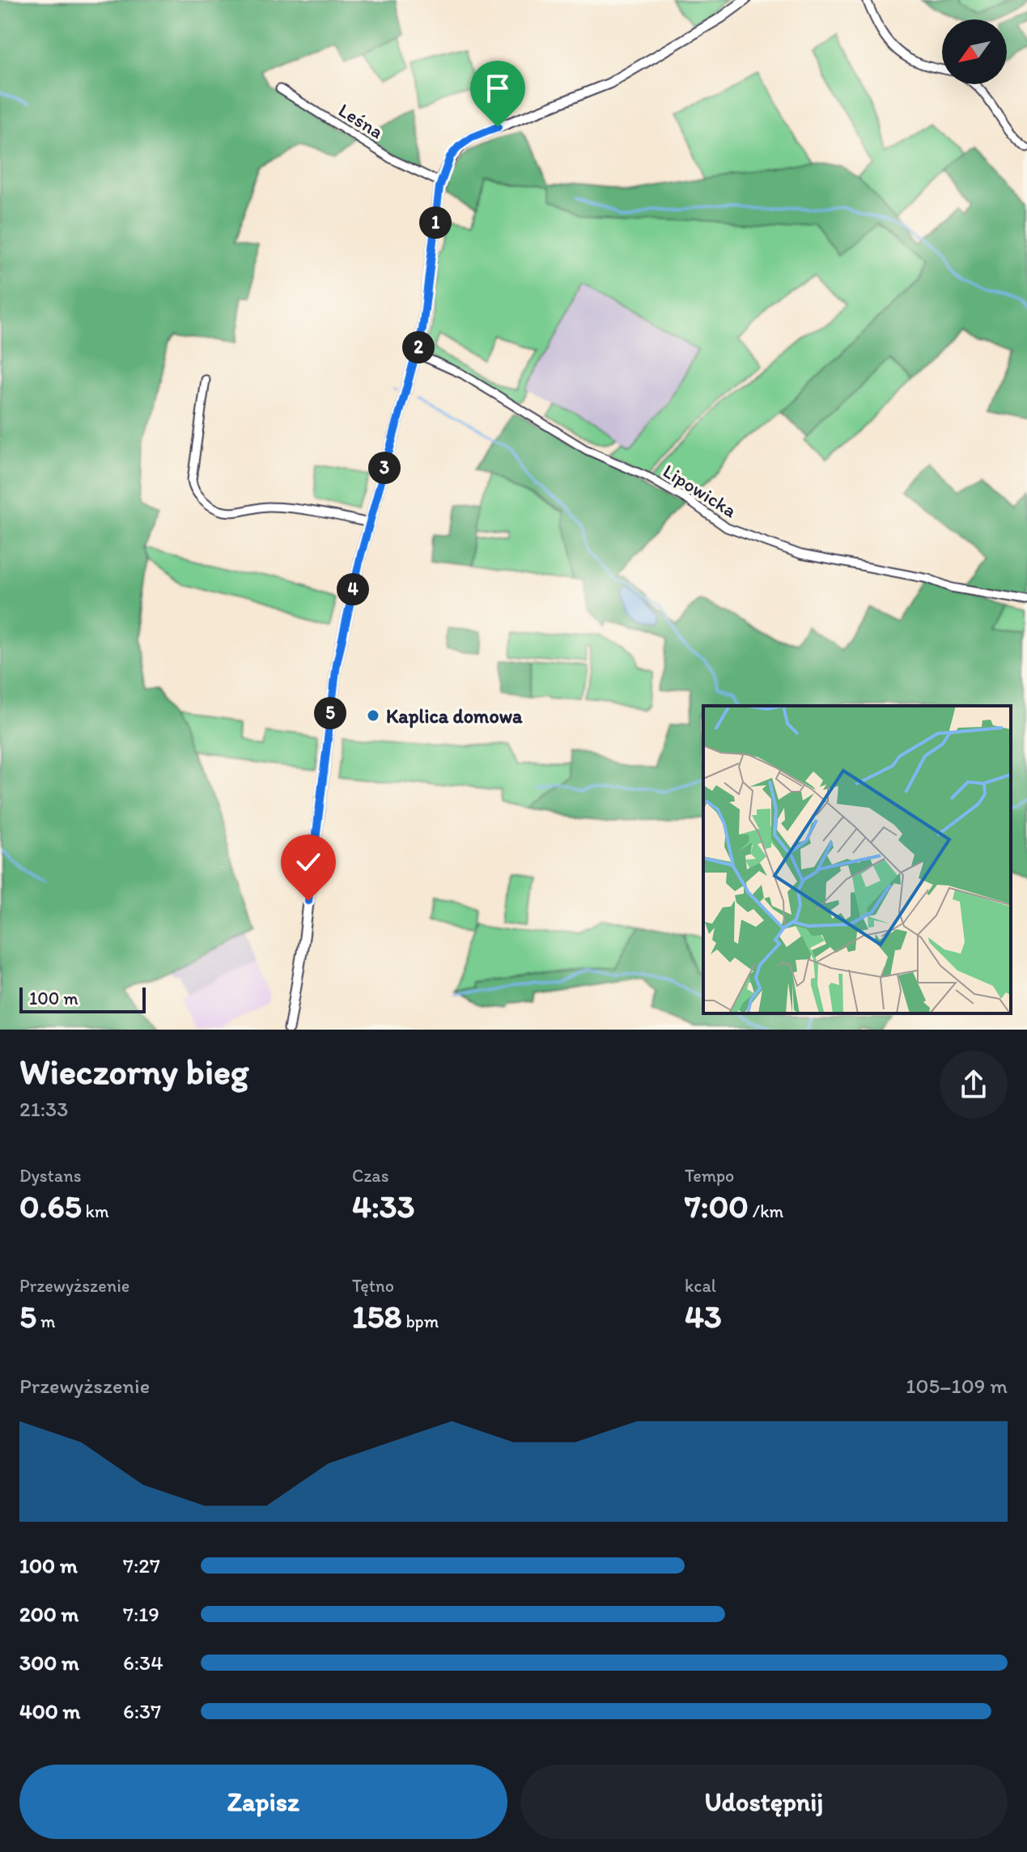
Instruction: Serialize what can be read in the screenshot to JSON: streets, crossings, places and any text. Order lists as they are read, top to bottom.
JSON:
{
  "streets": {
    "street": ["Leśna", "Lipowicka"]
  },
  "places": ["Kaplica domowa"],
  "scale_bar": "100 m",
  "north": "bottom left",
  "page": {
    "pins": [
      "1",
      "2",
      "3",
      "4",
      "5"
    ],
    "scale": "100 m",
    "heading": ["Wieczorny bieg", "21:33"],
    "stats": [
      ["Dystans", "0.65 km"],
      ["Czas", "4:33"],
      ["Tempo", "7:00 /km"],
      ["Przewyższenie", "5 m"],
      ["Tętno", "158 bpm"],
      ["kcal", "43"]
    ],
    "chart": ["Przewyższenie", "105–109 m"],
    "list": [
      {
        "name": "100 m",
        "note": "7:27"
      },
      {
        "name": "200 m",
        "note": "7:19"
      },
      {
        "name": "300 m",
        "note": "6:34"
      },
      {
        "name": "400 m",
        "note": "6:37"
      }
    ],
    "buttons": ["Zapisz", "Udostępnij"]
  }
}
